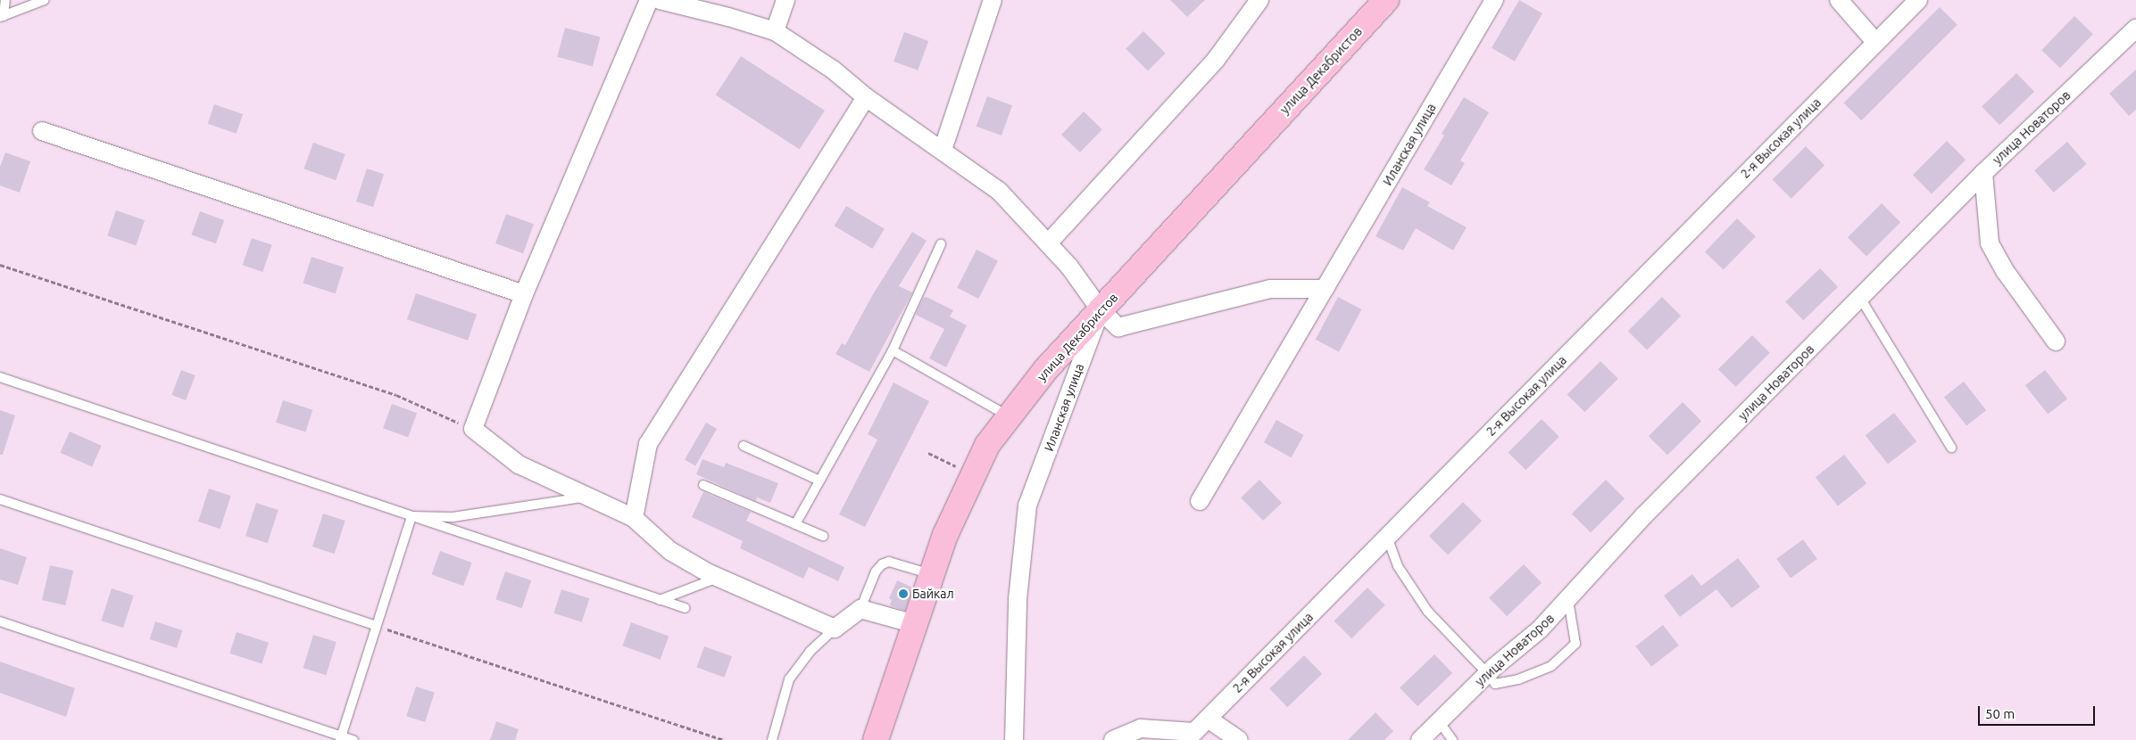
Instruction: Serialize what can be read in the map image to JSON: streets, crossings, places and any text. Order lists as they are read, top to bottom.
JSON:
{
  "streets": {
    "main road": ["улица Декабристов"],
    "street": ["улица Новаторов", "2-я Высокая улица", "Иланская улица"]
  },
  "crossings": [
    ["улица Декабристов", "Иланская улица"]
  ],
  "places": ["Байкал"],
  "scale_bar": "50 m"
}
